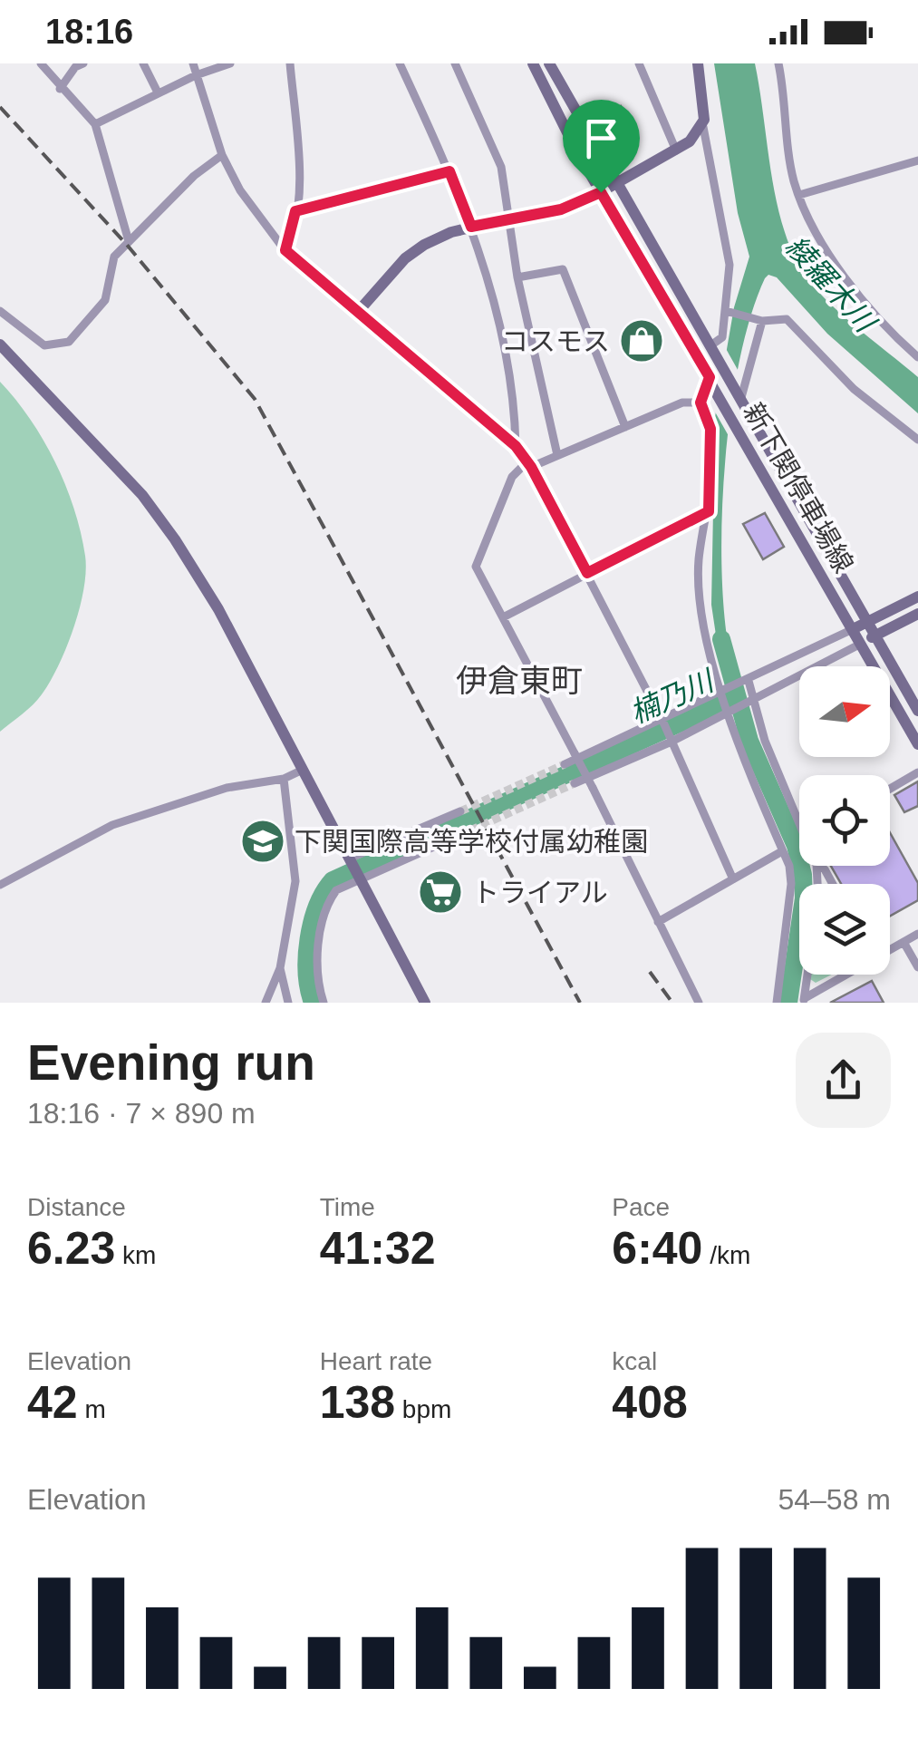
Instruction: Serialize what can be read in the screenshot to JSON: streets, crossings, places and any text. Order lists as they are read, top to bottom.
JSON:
{
  "streets": {
    "main road": ["新下関停車場線"]
  },
  "districts": ["伊倉東町"],
  "water": ["綾羅木川", "楠乃川"],
  "places": {
    "shop": ["コスモス"],
    "school or university": ["下関国際高等学校付属幼稚園"],
    "supermarket": ["トライアル"]
  },
  "north": "right",
  "page": {
    "status": "18:16",
    "heading": ["Evening run", "18:16 · 7 × 890 m"],
    "stats": [
      ["Distance", "6.23 km"],
      ["Time", "41:32"],
      ["Pace", "6:40 /km"],
      ["Elevation", "42 m"],
      ["Heart rate", "138 bpm"],
      ["kcal", "408"]
    ],
    "chart": ["Elevation", "54–58 m"]
  }
}
